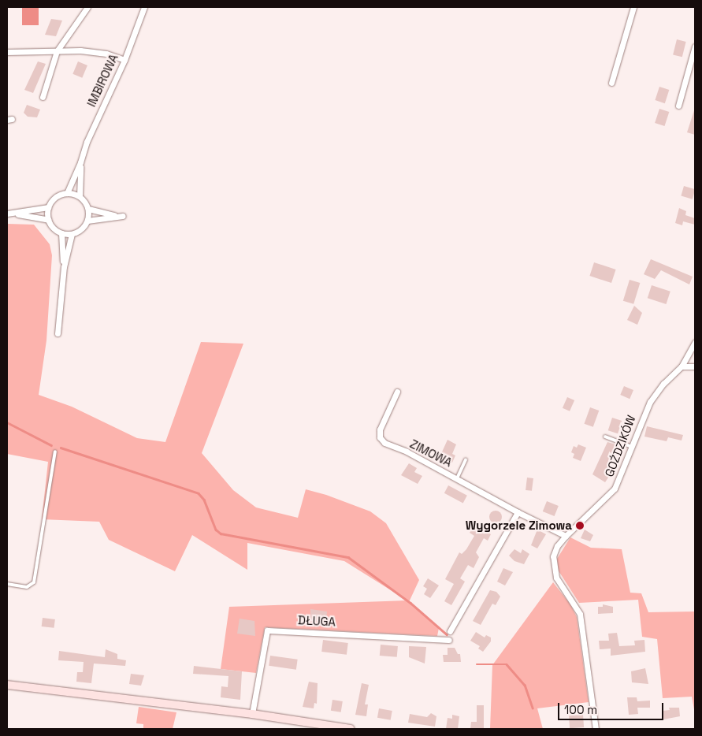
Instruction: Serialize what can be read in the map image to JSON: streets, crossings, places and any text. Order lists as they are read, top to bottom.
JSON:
{
  "streets": {
    "street": [
      "IMBIROWA",
      "GOŹDZIKÓW",
      "ZIMOWA",
      "DŁUGA"
    ]
  },
  "crossings": [
    ["GOŹDZIKÓW", "ZIMOWA"]
  ],
  "places": ["Wygorzele Zimowa"],
  "scale_bar": "100 m"
}
